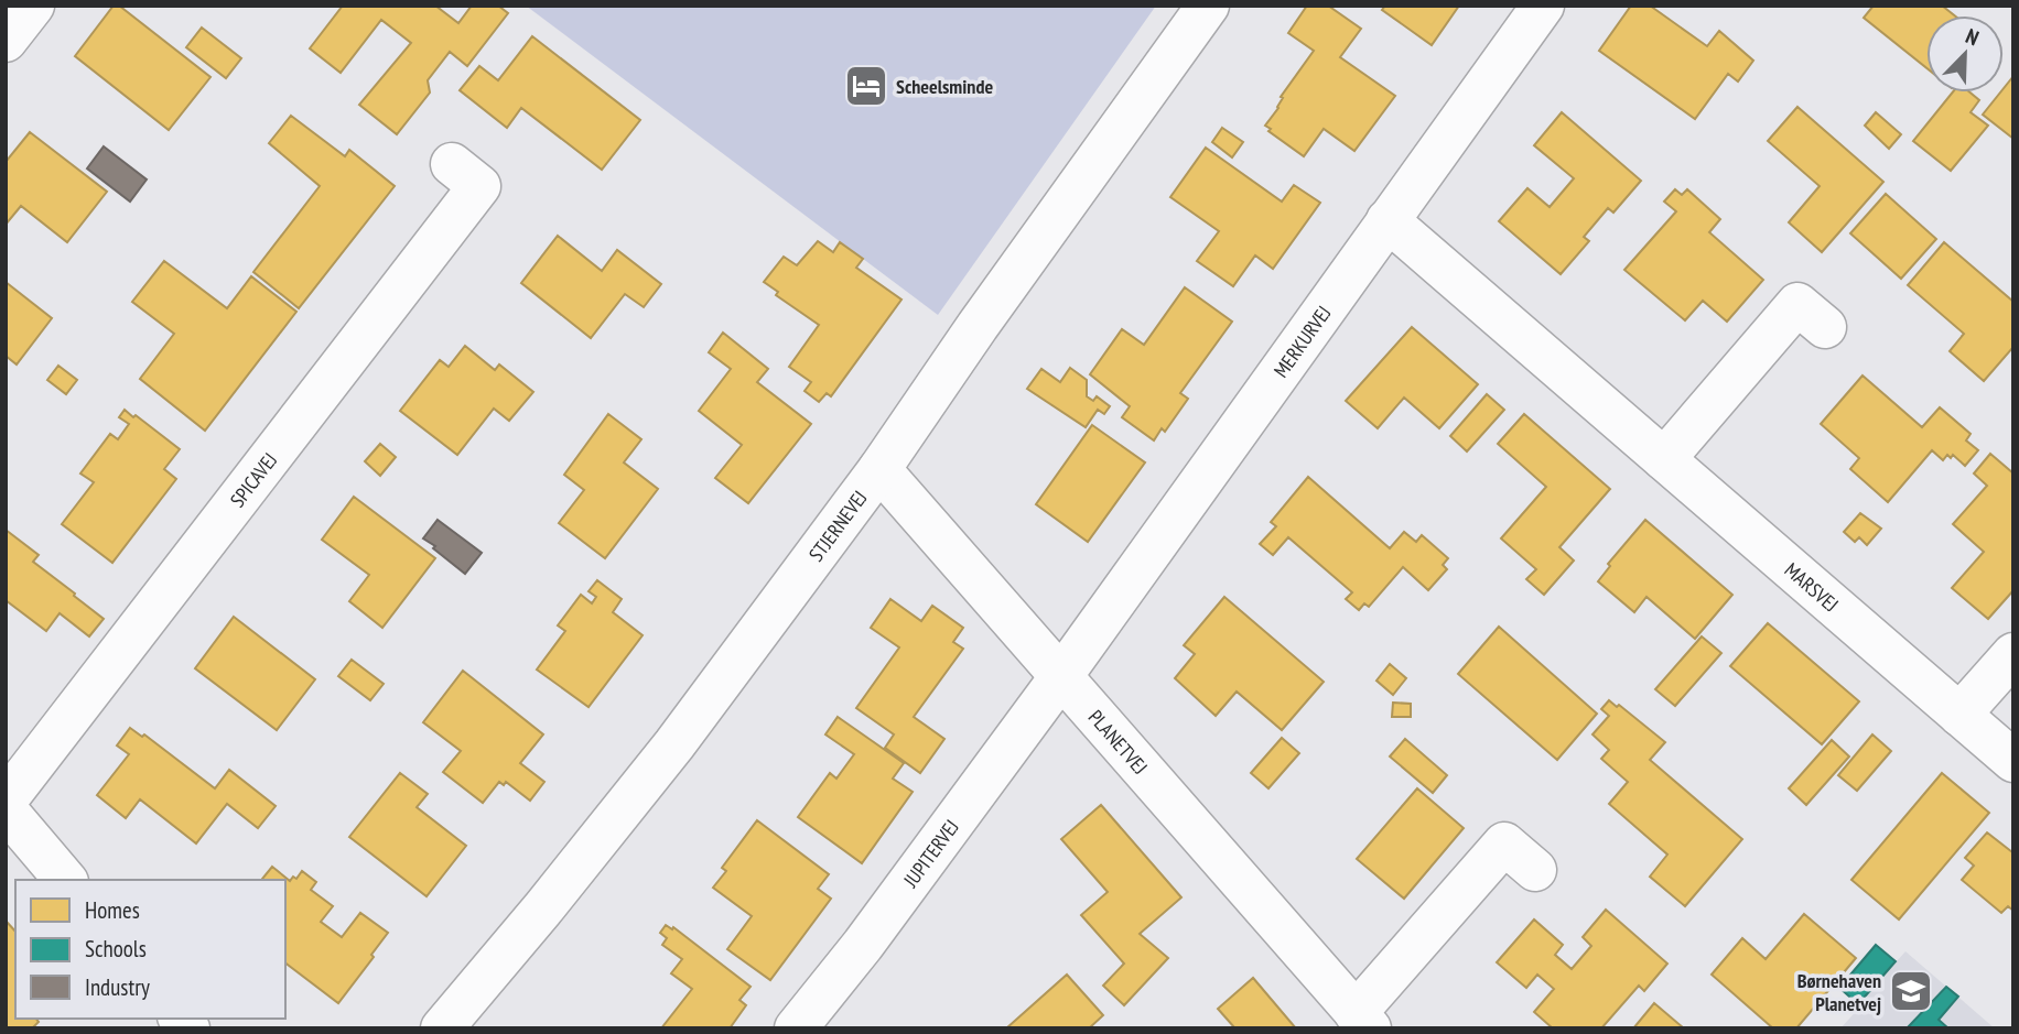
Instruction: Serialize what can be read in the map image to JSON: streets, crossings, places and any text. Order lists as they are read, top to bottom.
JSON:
{
  "streets": {
    "street": [
      "MERKURVEJ",
      "SPICAVEJ",
      "STJERNEVEJ",
      "MARSVEJ",
      "PLANETVEJ",
      "JUPITERVEJ"
    ]
  },
  "crossings": [
    ["MERKURVEJ", "MARSVEJ"],
    ["MERKURVEJ", "PLANETVEJ"],
    ["MERKURVEJ", "JUPITERVEJ"],
    ["STJERNEVEJ", "PLANETVEJ"],
    ["PLANETVEJ", "JUPITERVEJ"]
  ],
  "places": {
    "hotel": ["Scheelsminde"],
    "school or university": ["Børnehaven Planetvej"]
  },
  "legend": ["Homes", "Schools", "Industry"],
  "north": "top right"
}
